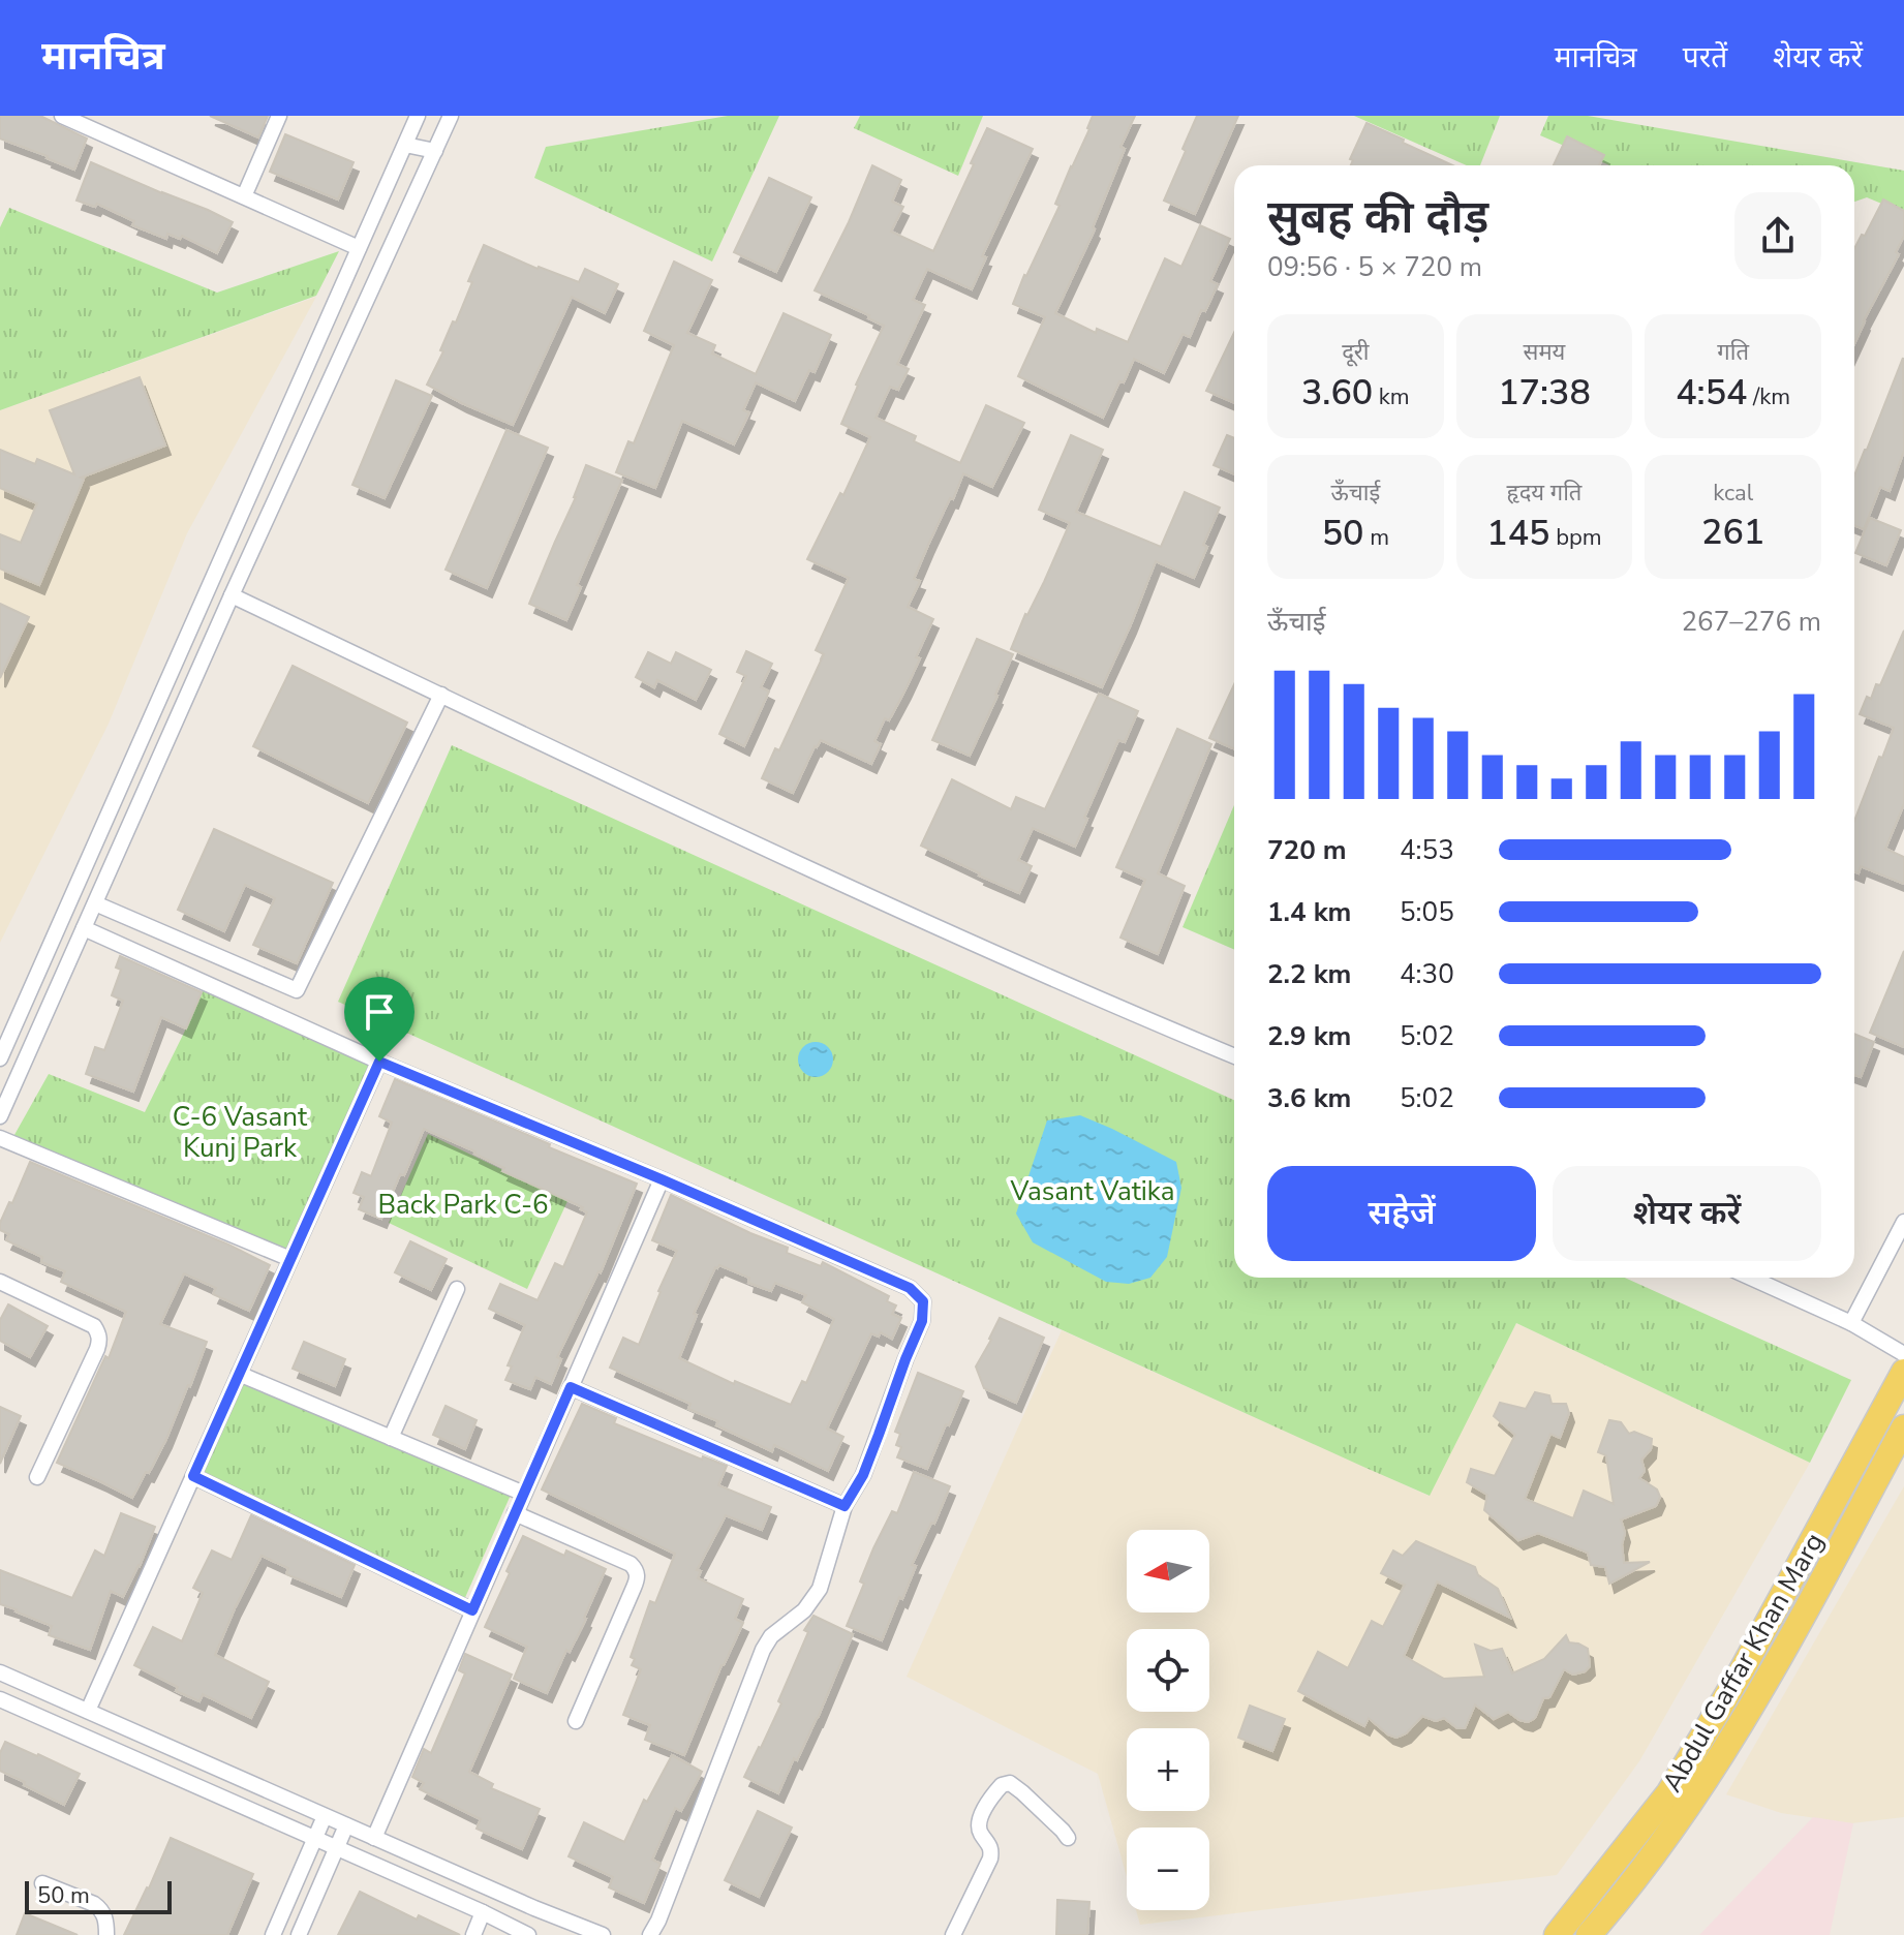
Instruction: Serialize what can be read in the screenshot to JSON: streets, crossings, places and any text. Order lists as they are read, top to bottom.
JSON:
{
  "streets": {
    "main road": ["Abdul Gaffar Khan Marg"]
  },
  "parks": ["C-6 Vasant Kunj Park", "Vasant Vatika", "Back Park C-6"],
  "scale_bar": "50 m",
  "north": "left",
  "page": {
    "header": "मानचित्र",
    "nav": ["मानचित्र", "परतें", "शेयर करें"],
    "heading": ["सुबह की दौड़", "09:56 · 5 × 720 m"],
    "stats": [
      ["दूरी", "3.60 km"],
      ["समय", "17:38"],
      ["गति", "4:54 /km"],
      ["ऊँचाई", "50 m"],
      ["हृदय गति", "145 bpm"],
      ["kcal", "261"]
    ],
    "chart": ["ऊँचाई", "267–276 m"],
    "list": [
      {
        "name": "720 m",
        "note": "4:53"
      },
      {
        "name": "1.4 km",
        "note": "5:05"
      },
      {
        "name": "2.2 km",
        "note": "4:30"
      },
      {
        "name": "2.9 km",
        "note": "5:02"
      },
      {
        "name": "3.6 km",
        "note": "5:02"
      }
    ],
    "buttons": ["सहेजें", "शेयर करें"],
    "map_buttons": ["+", "−"],
    "scale": "50 m"
  }
}
